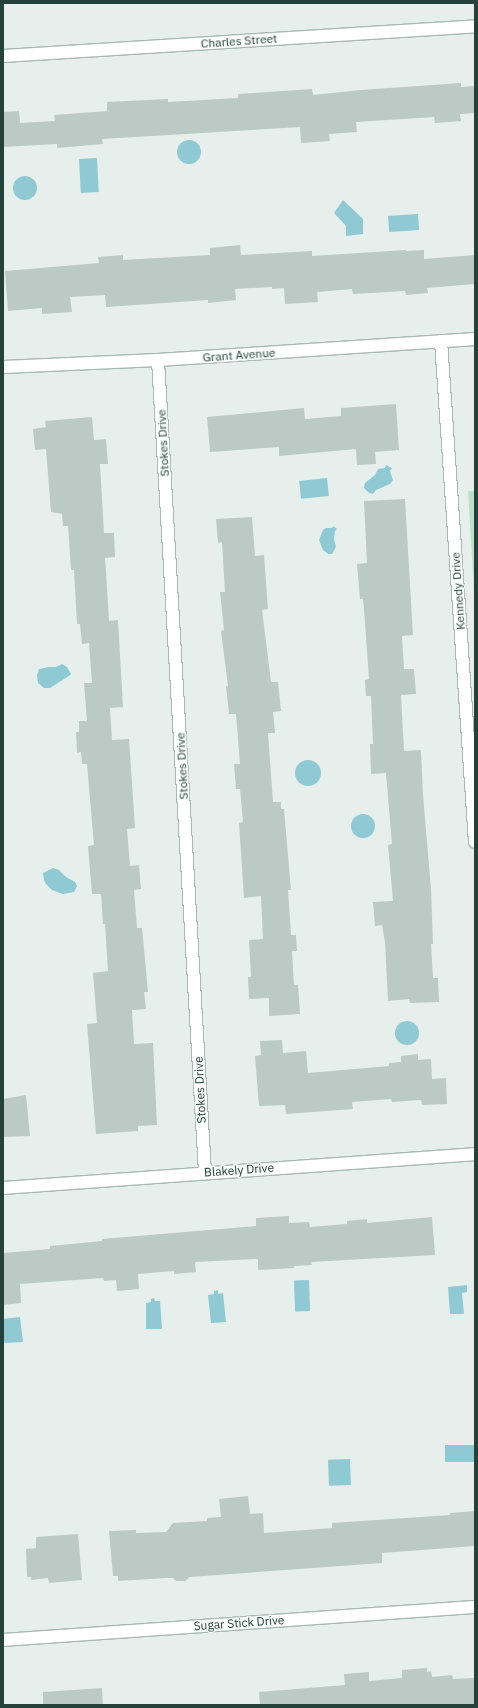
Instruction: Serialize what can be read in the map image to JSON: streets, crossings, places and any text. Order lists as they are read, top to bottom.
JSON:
{
  "streets": {
    "street": [
      "Charles Street",
      "Grant Avenue",
      "Stokes Drive",
      "Kennedy Drive",
      "Blakely Drive",
      "Sugar Stick Drive"
    ]
  },
  "crossings": [
    ["Grant Avenue", "Stokes Drive"],
    ["Grant Avenue", "Kennedy Drive"],
    ["Stokes Drive", "Blakely Drive"]
  ]
}
